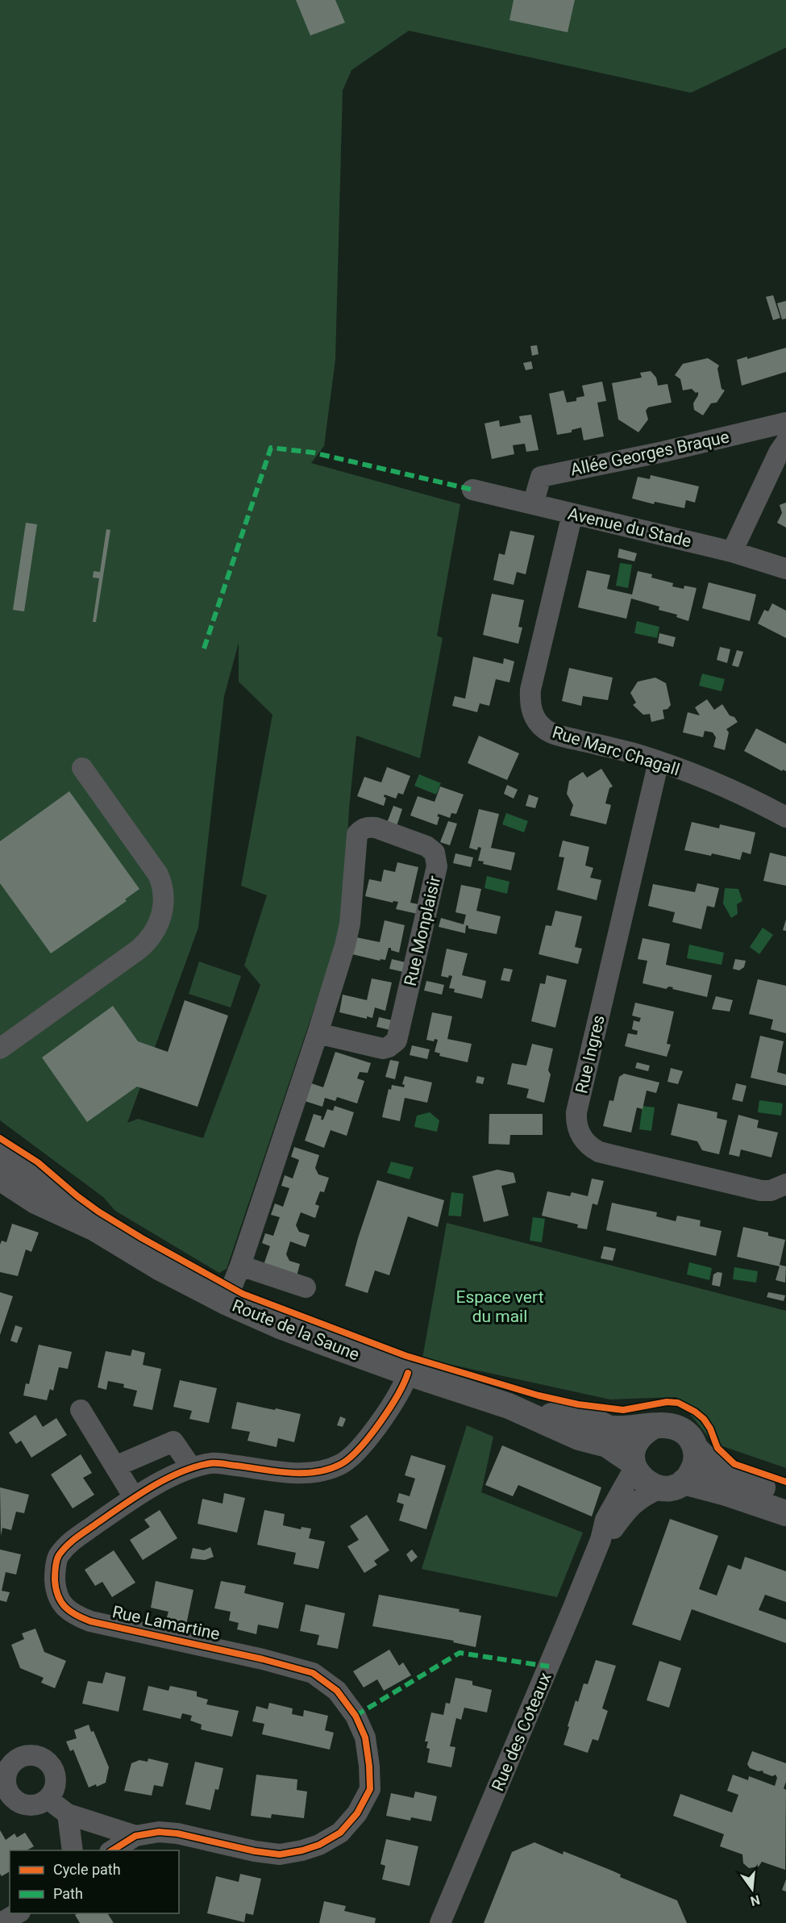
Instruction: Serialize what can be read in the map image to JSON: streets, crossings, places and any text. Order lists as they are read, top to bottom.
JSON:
{
  "streets": {
    "street": [
      "Allée Georges Braque",
      "Avenue du Stade",
      "Rue Marc Chagall",
      "Rue Monplaisir",
      "Rue Ingres",
      "Route de la Saune",
      "Rue Lamartine",
      "Rue des Coteaux"
    ]
  },
  "crossings": [
    ["Allée Georges Braque", "Avenue du Stade"],
    ["Avenue du Stade", "Rue Marc Chagall"],
    ["Rue Marc Chagall", "Rue Ingres"],
    ["Rue Monplaisir", "Route de la Saune"],
    ["Route de la Saune", "Rue Lamartine"],
    ["Route de la Saune", "Rue des Coteaux"]
  ],
  "parks": ["Espace vert du mail"],
  "legend": ["Cycle path", "Path"],
  "north": "bottom"
}
